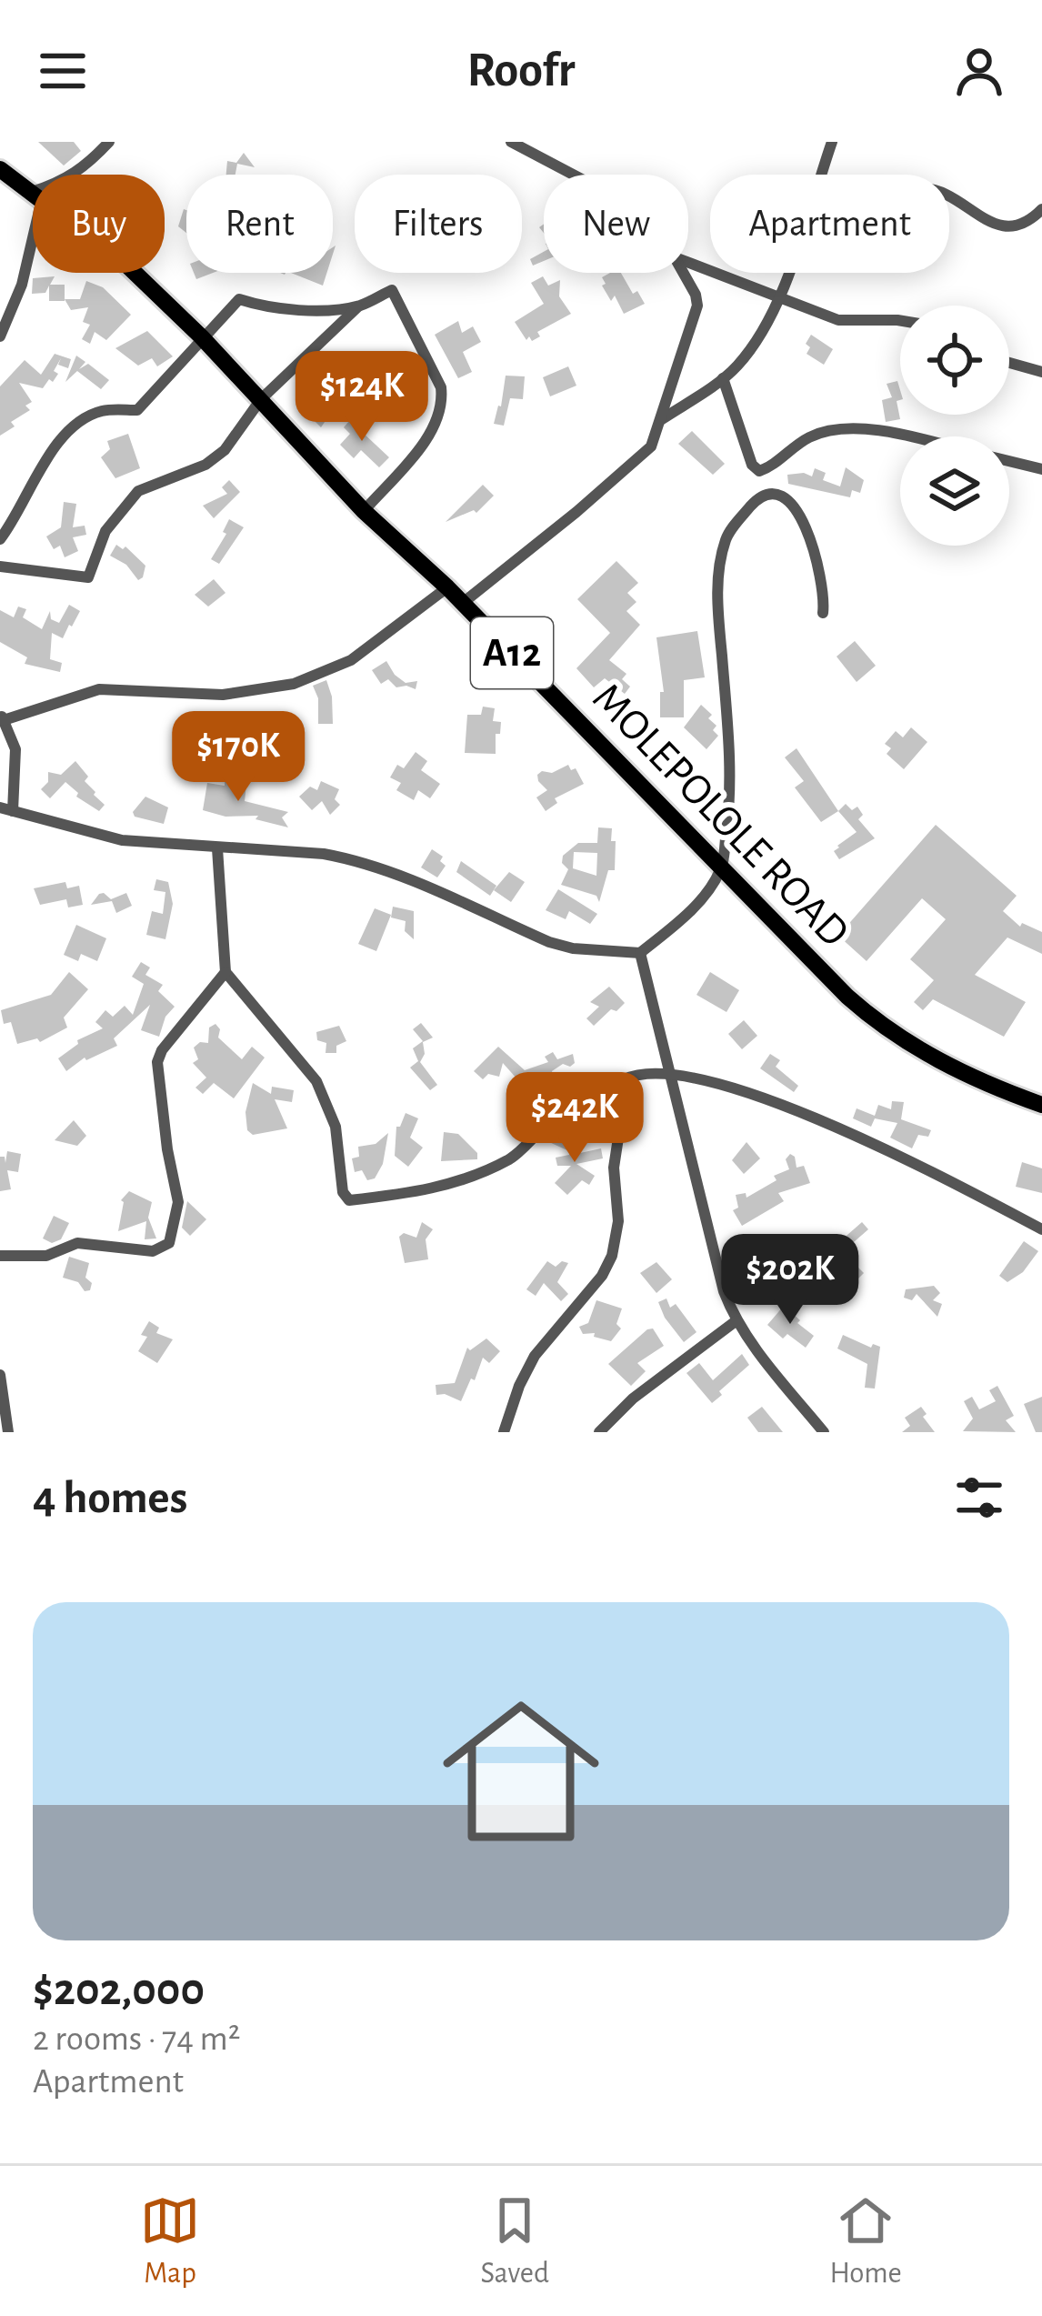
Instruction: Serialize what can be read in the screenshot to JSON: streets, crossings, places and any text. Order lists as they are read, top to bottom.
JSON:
{
  "streets": {
    "main road": ["A12", "MOLEPOLOLE ROAD"]
  },
  "page": {
    "header": "Roofr",
    "chip": [
      "Buy",
      "Rent",
      "Filters",
      "New",
      "Apartment"
    ],
    "price": [
      "$124K",
      "$170K",
      "$242K",
      "$202K"
    ],
    "heading": "4 homes",
    "list": [
      {
        "name": "$202,000",
        "note": "2 rooms · 74 m² · Apartment"
      }
    ],
    "tabs": ["Map", "Saved", "Home"]
  }
}
